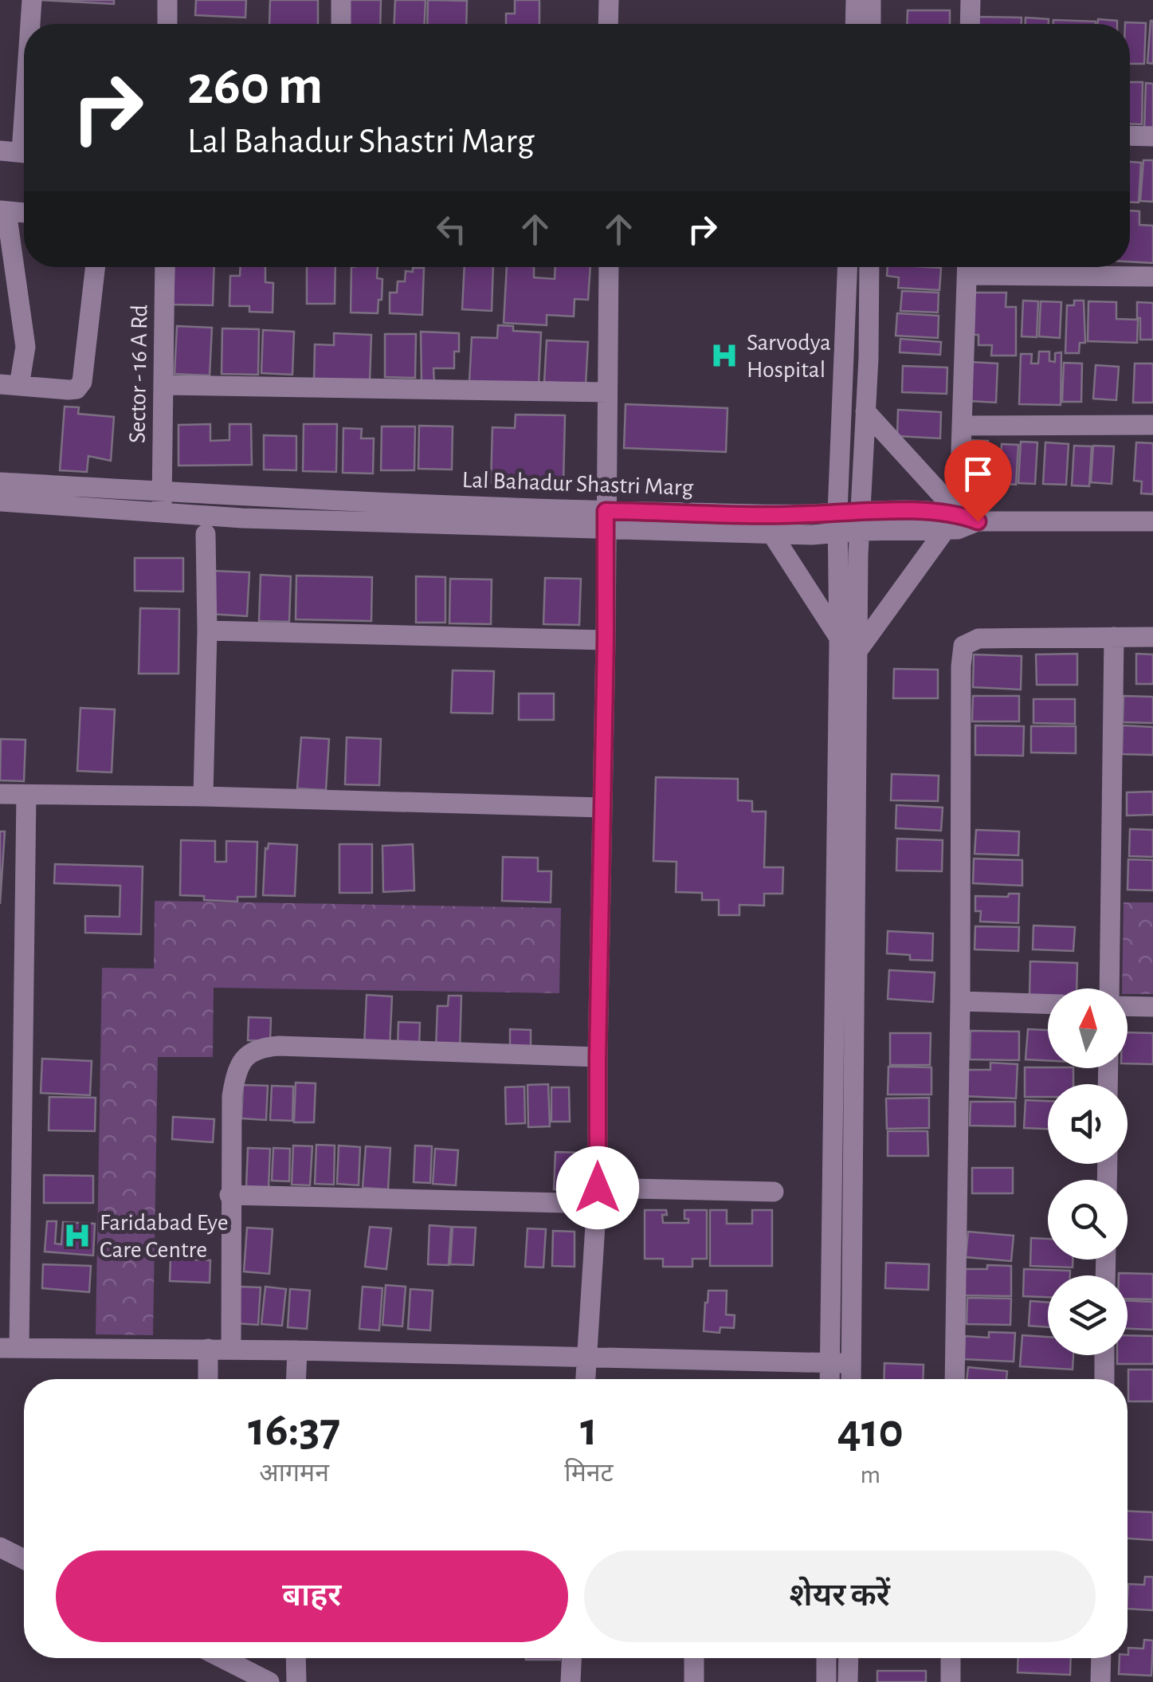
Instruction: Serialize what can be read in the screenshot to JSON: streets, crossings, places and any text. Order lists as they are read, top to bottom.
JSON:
{
  "streets": {
    "street": ["Sector - 16 A Rd", "Lal Bahadur Shastri Marg"]
  },
  "places": {
    "hospital": ["Sarvodya Hospital", "Faridabad Eye Care Centre"]
  },
  "north": "top",
  "page": {
    "turn": ["260 m", "Lal Bahadur Shastri Marg"],
    "eta": [
      "16:37",
      "आगमन",
      "1",
      "मिनट",
      "410",
      "m"
    ],
    "buttons": ["बाहर", "शेयर करें"]
  }
}
